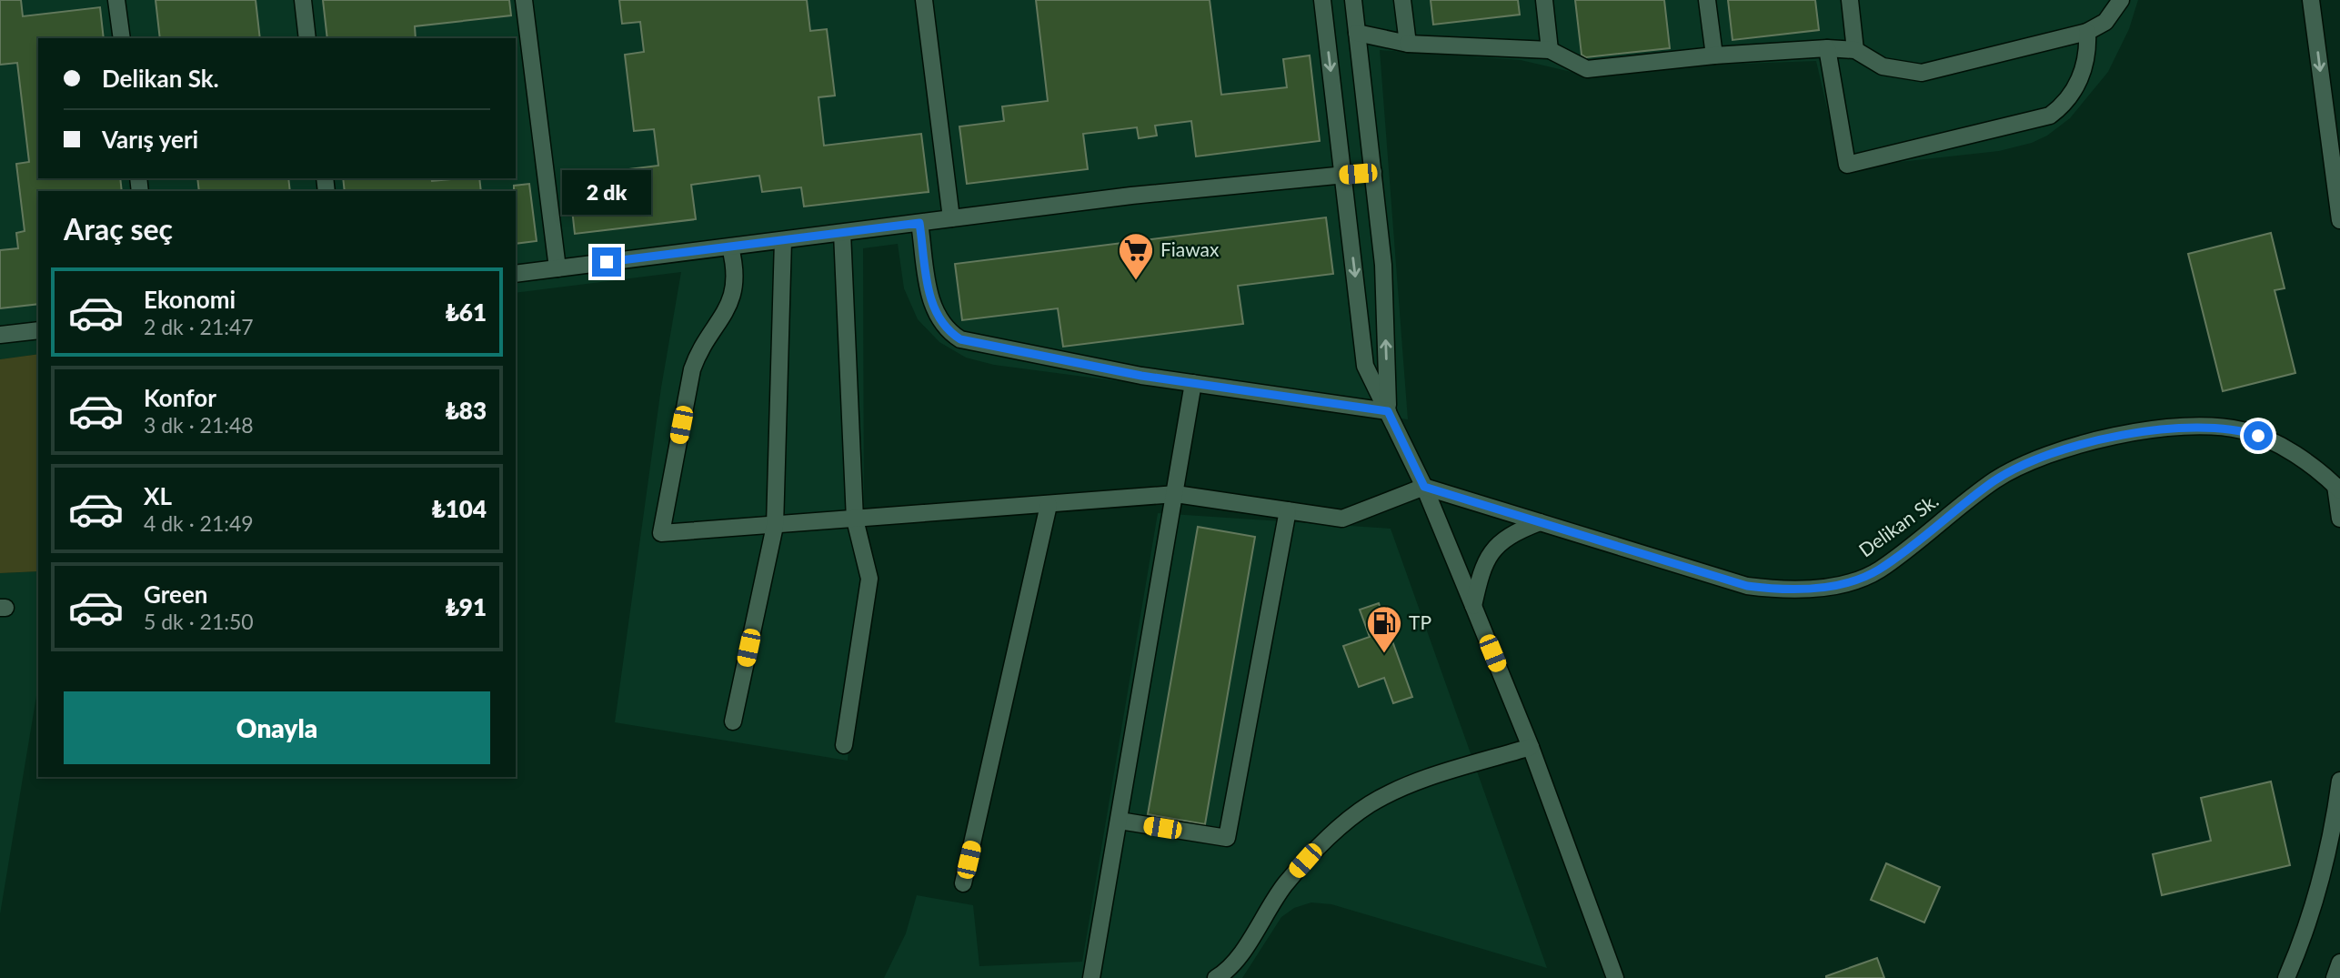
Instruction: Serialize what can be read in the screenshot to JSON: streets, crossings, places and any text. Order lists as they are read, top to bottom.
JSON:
{
  "streets": {
    "street": ["Delikan Sk."]
  },
  "places": {
    "supermarket": ["Fiawax"],
    "fuel station": ["TP"]
  },
  "page": {
    "banner": ["Delikan Sk.", "Varış yeri"],
    "bubble": "2 dk",
    "heading": "Araç seç",
    "list": [
      {
        "name": "Ekonomi",
        "note": "2 dk · 21:47",
        "value": "₺61"
      },
      {
        "name": "Konfor",
        "note": "3 dk · 21:48",
        "value": "₺83"
      },
      {
        "name": "XL",
        "note": "4 dk · 21:49",
        "value": "₺104"
      },
      {
        "name": "Green",
        "note": "5 dk · 21:50",
        "value": "₺91"
      }
    ],
    "buttons": "Onayla"
  }
}
